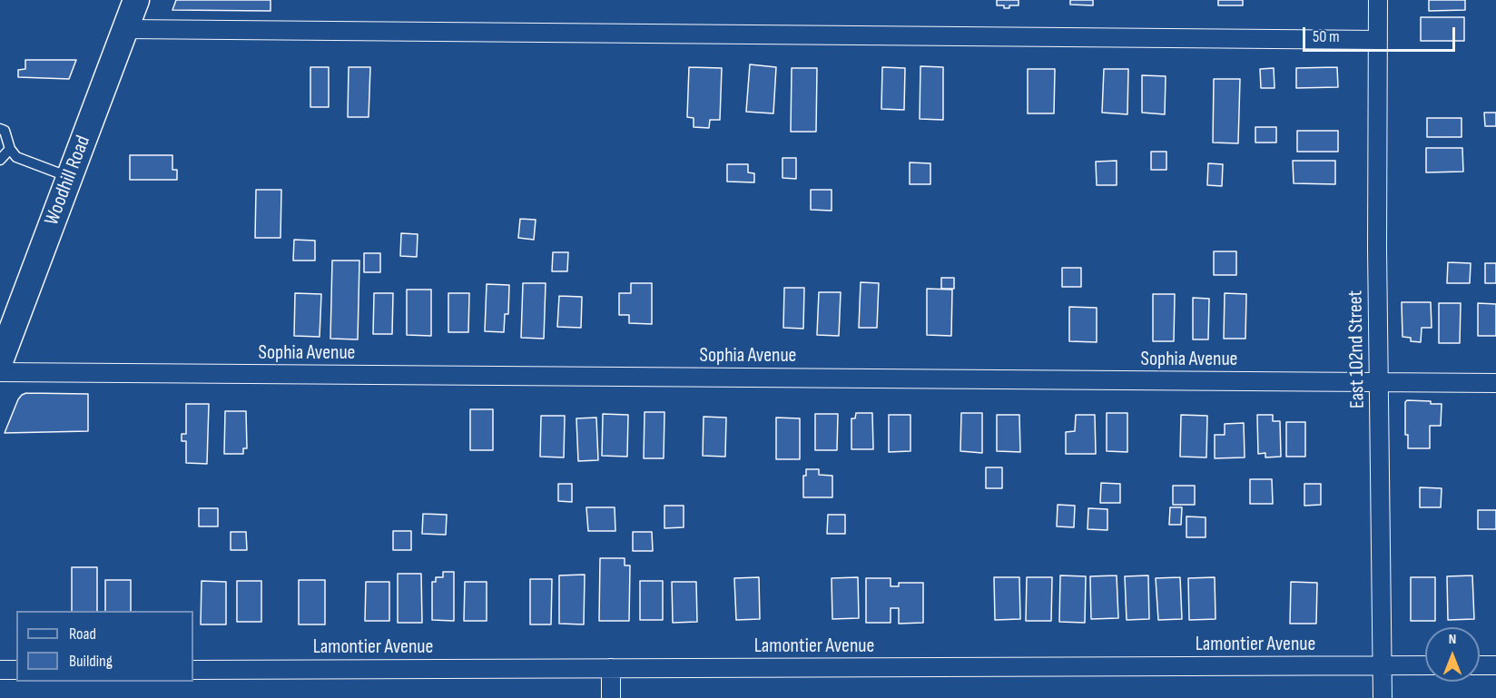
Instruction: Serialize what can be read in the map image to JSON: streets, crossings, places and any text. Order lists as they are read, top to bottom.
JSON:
{
  "streets": {
    "main road": ["Woodhill Road"],
    "street": ["East 102nd Street", "Sophia Avenue", "Lamontier Avenue"]
  },
  "crossings": [
    ["East 102nd Street", "Sophia Avenue"],
    ["East 102nd Street", "Lamontier Avenue"]
  ],
  "legend": ["Road", "Building"],
  "scale_bar": "50 m",
  "north": "top"
}
